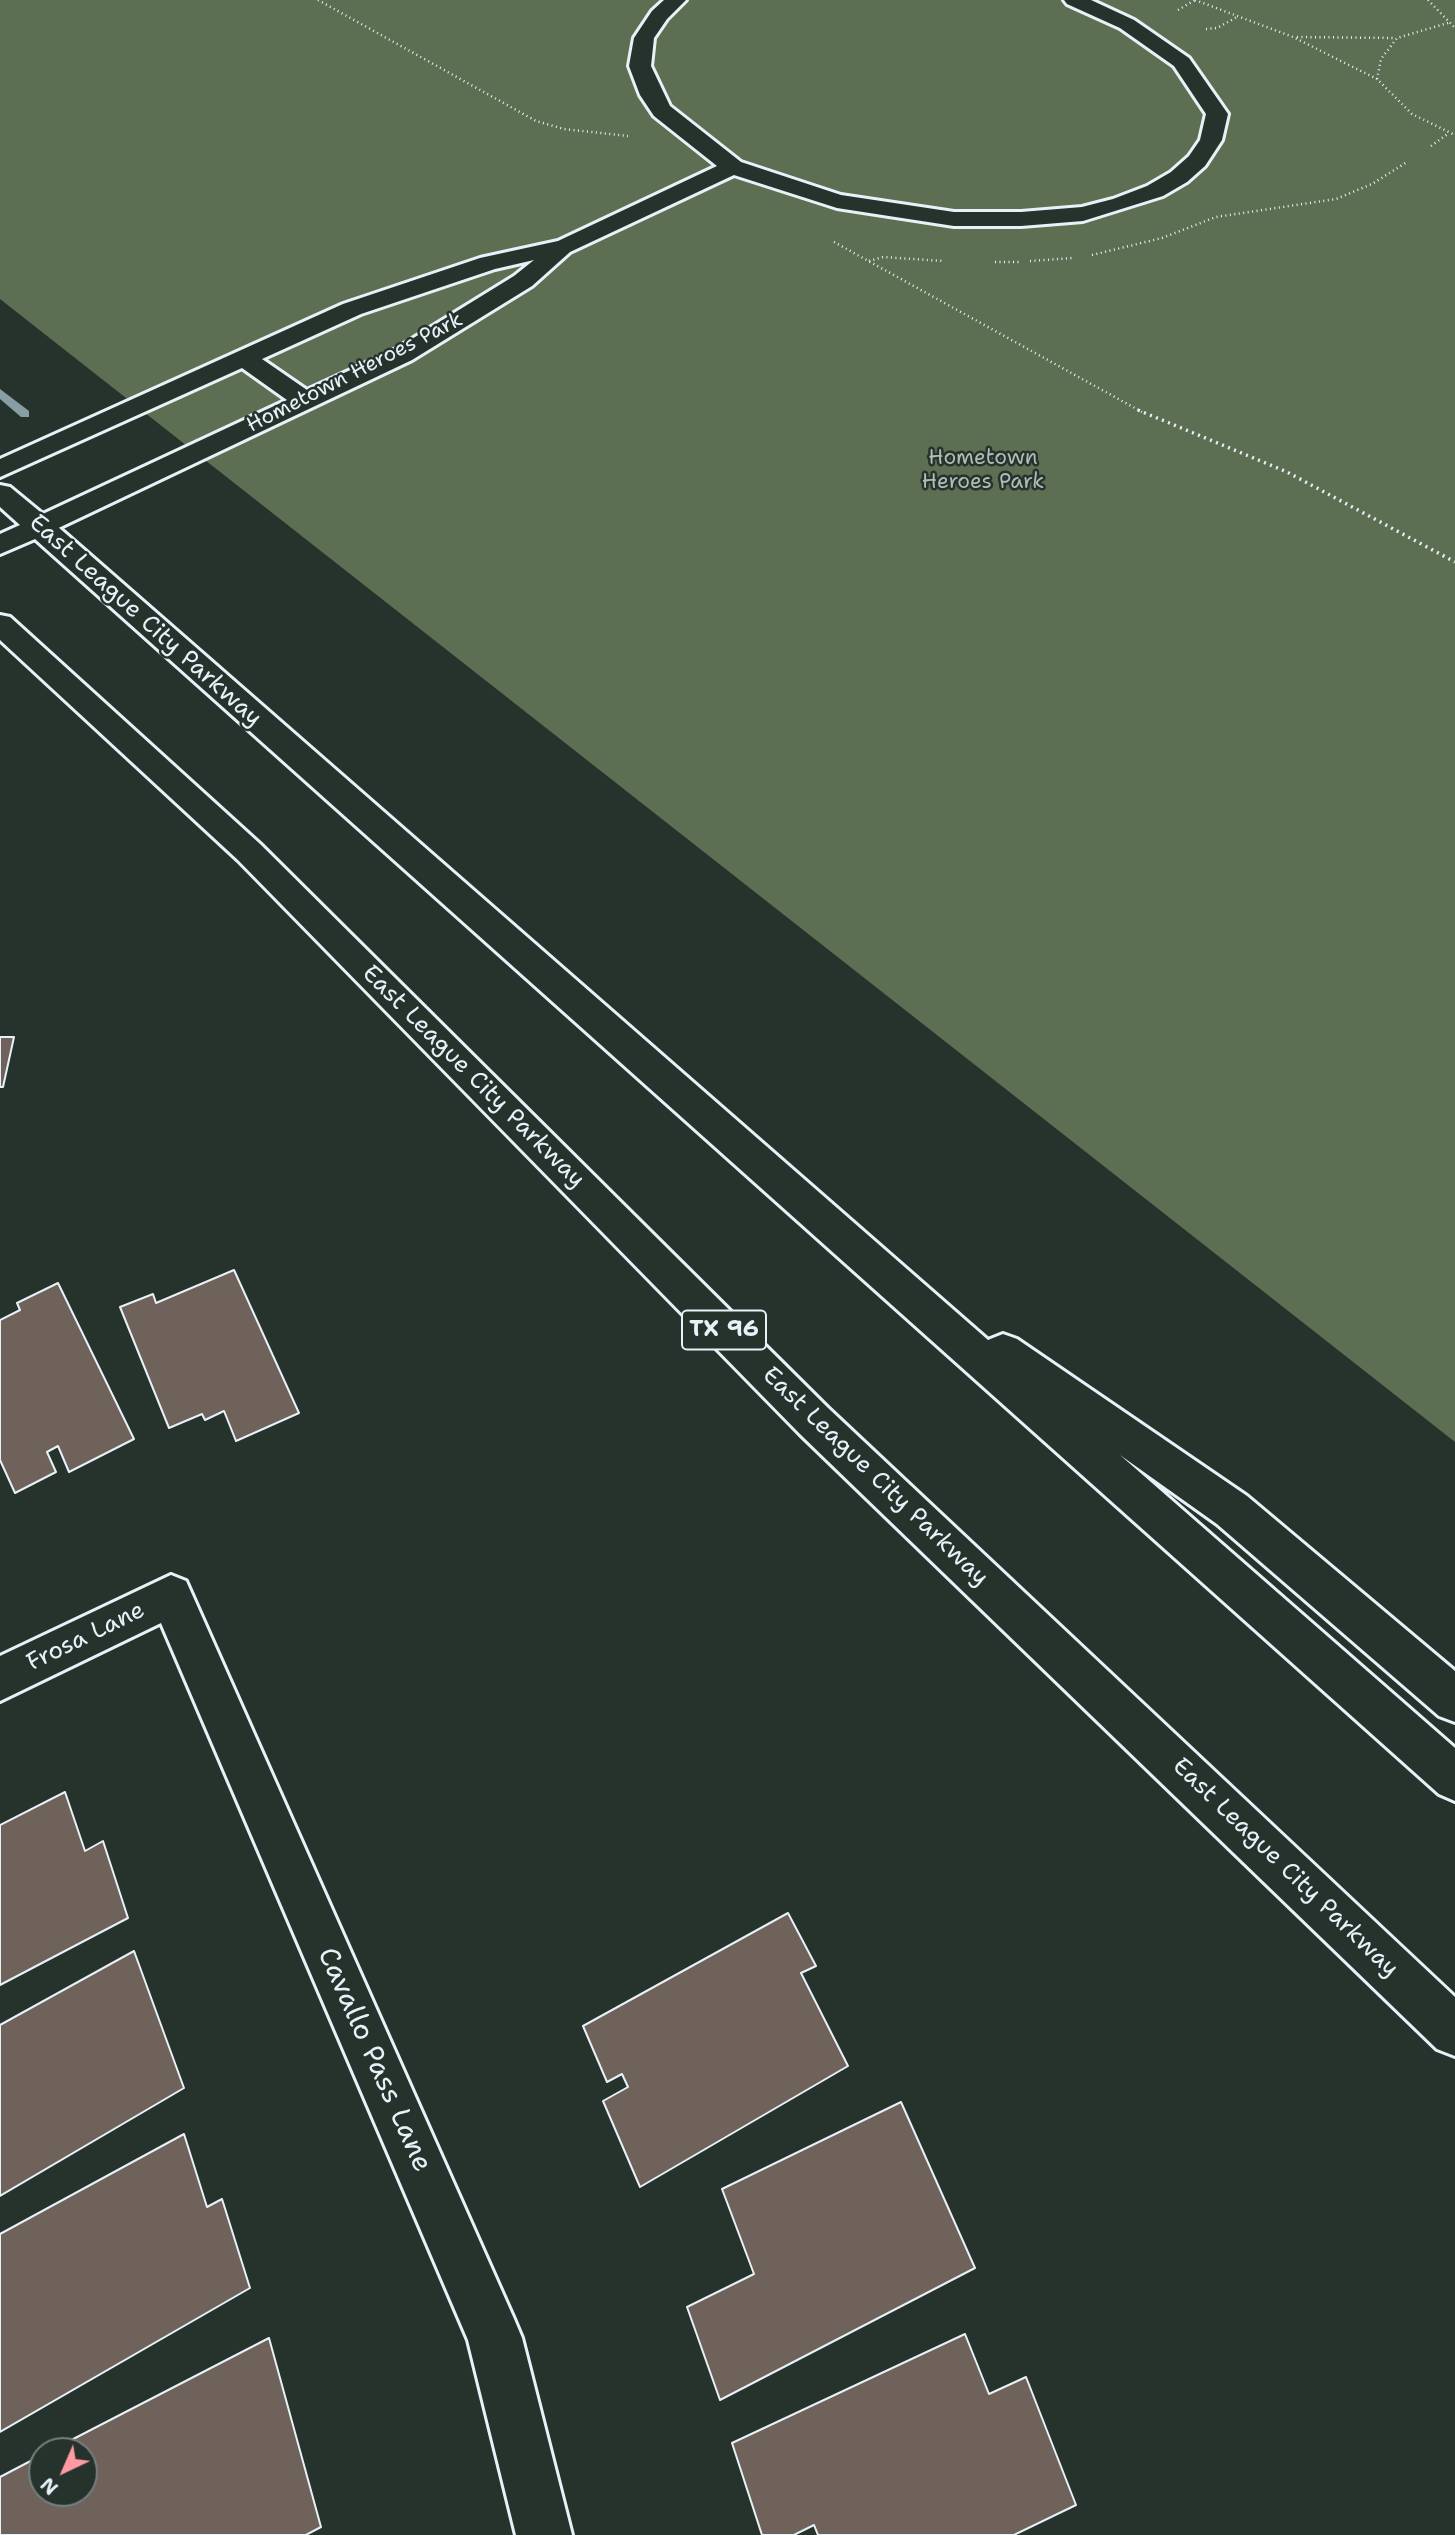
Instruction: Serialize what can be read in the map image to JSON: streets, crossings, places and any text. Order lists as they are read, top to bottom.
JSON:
{
  "streets": {
    "street": [
      "Hometown Heroes Park",
      "East League City Parkway",
      "TX 96",
      "Frosa Lane",
      "Cavallo Pass Lane"
    ]
  },
  "crossings": [
    ["Hometown Heroes Park", "East League City Parkway"],
    ["Frosa Lane", "Cavallo Pass Lane"]
  ],
  "parks": ["Hometown Heroes Park"],
  "north": "bottom left"
}
